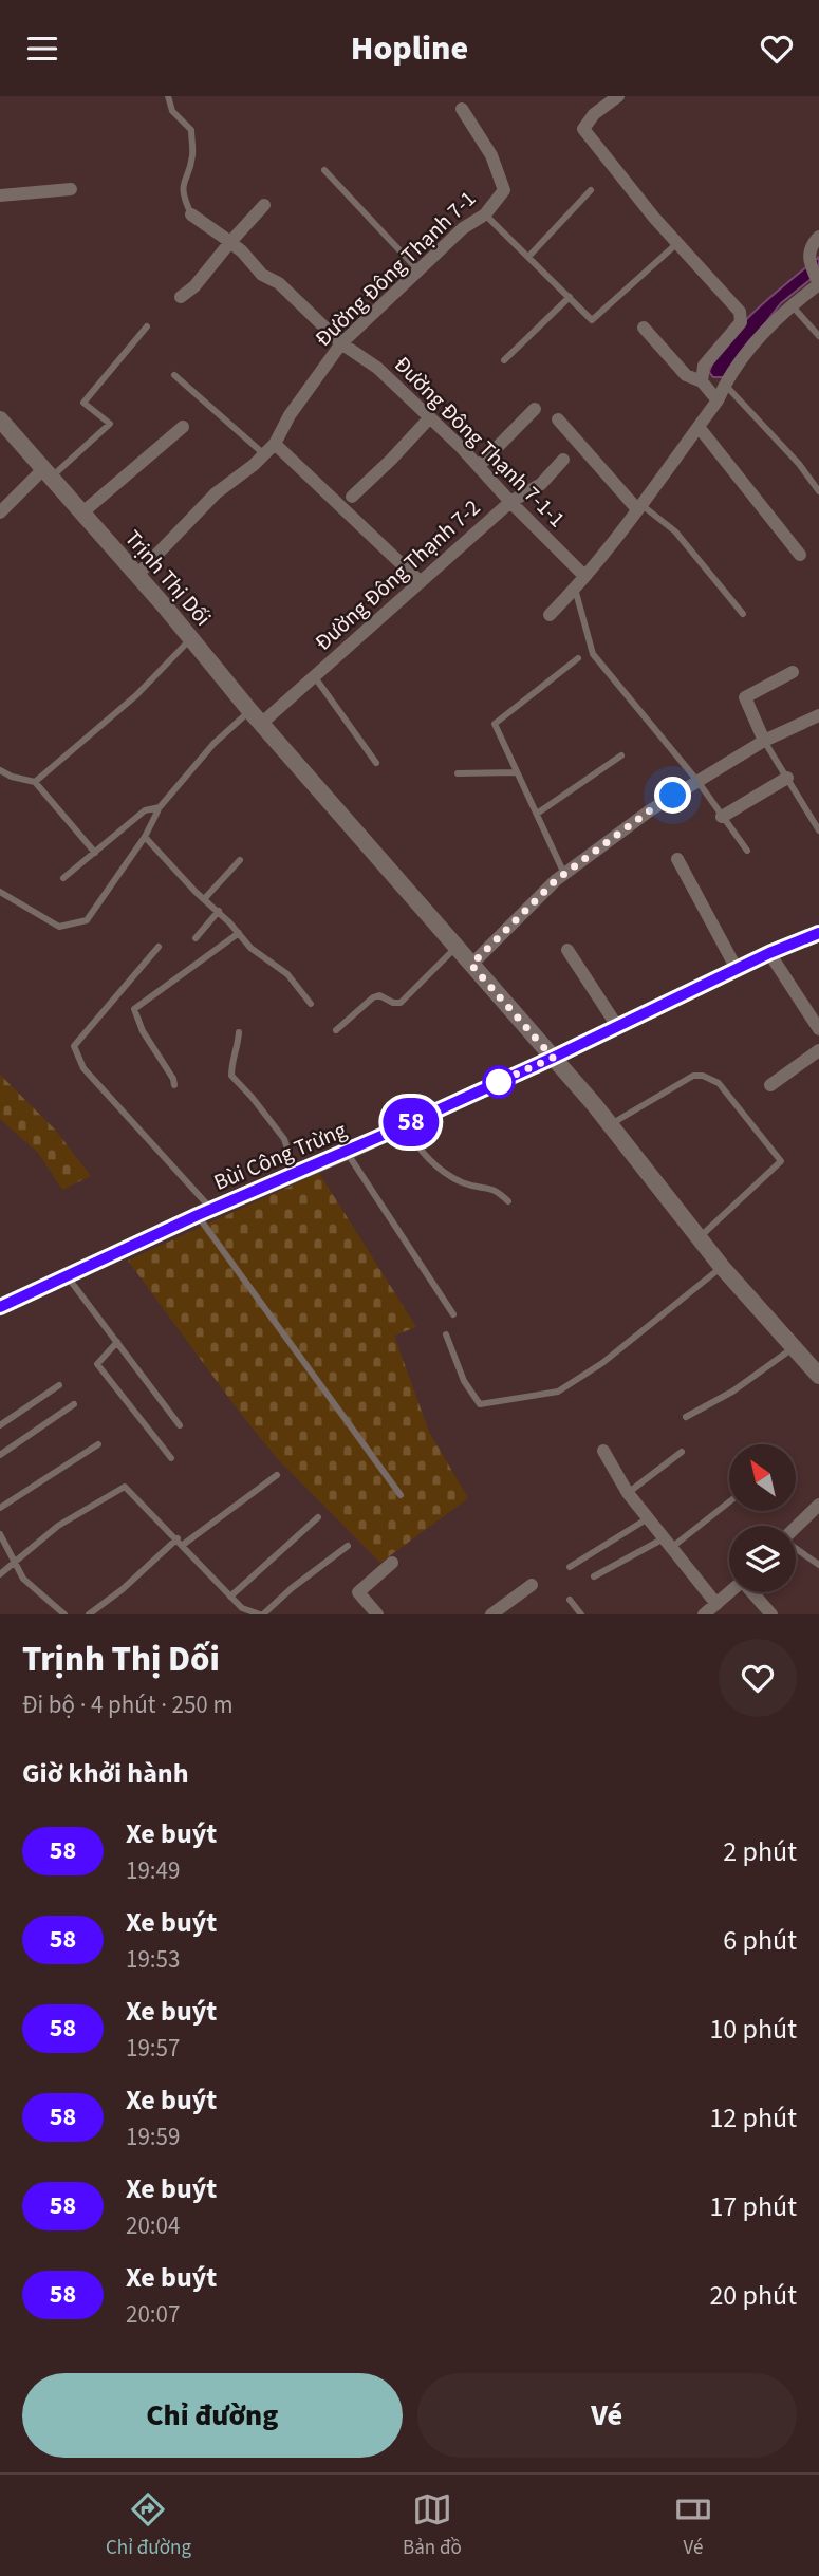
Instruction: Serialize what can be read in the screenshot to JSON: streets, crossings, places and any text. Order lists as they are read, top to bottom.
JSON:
{
  "streets": {
    "street": [
      "Đường Đông Thạnh 7-1",
      "Đường Đông Thạnh 7-1-1",
      "Đường Đông Thạnh 7-2",
      "Trịnh Thị Dối",
      "Bùi Công Trừng"
    ]
  },
  "crossings": [
    ["Đường Đông Thạnh 7-1", "Đường Đông Thạnh 7-1-1"],
    ["Đường Đông Thạnh 7-1", "Trịnh Thị Dối"],
    ["Đường Đông Thạnh 7-1-1", "Đường Đông Thạnh 7-2"],
    ["Đường Đông Thạnh 7-2", "Trịnh Thị Dối"],
    ["Trịnh Thị Dối", "Bùi Công Trừng"]
  ],
  "lines": ["bus line 58"],
  "north": "top left",
  "page": {
    "header": "Hopline",
    "on_map": "58",
    "heading": [
      ["Trịnh Thị Dối", "Đi bộ · 4 phút · 250 m"],
      "Giờ khởi hành"
    ],
    "list": [
      {
        "mark": "58",
        "name": "Xe buýt",
        "note": "19:49",
        "value": "2 phút"
      },
      {
        "mark": "58",
        "name": "Xe buýt",
        "note": "19:53",
        "value": "6 phút"
      },
      {
        "mark": "58",
        "name": "Xe buýt",
        "note": "19:57",
        "value": "10 phút"
      },
      {
        "mark": "58",
        "name": "Xe buýt",
        "note": "19:59",
        "value": "12 phút"
      },
      {
        "mark": "58",
        "name": "Xe buýt",
        "note": "20:04",
        "value": "17 phút"
      },
      {
        "mark": "58",
        "name": "Xe buýt",
        "note": "20:07",
        "value": "20 phút"
      }
    ],
    "buttons": ["Chỉ đường", "Vé"],
    "tabs": ["Chỉ đường", "Bản đồ", "Vé"]
  }
}
